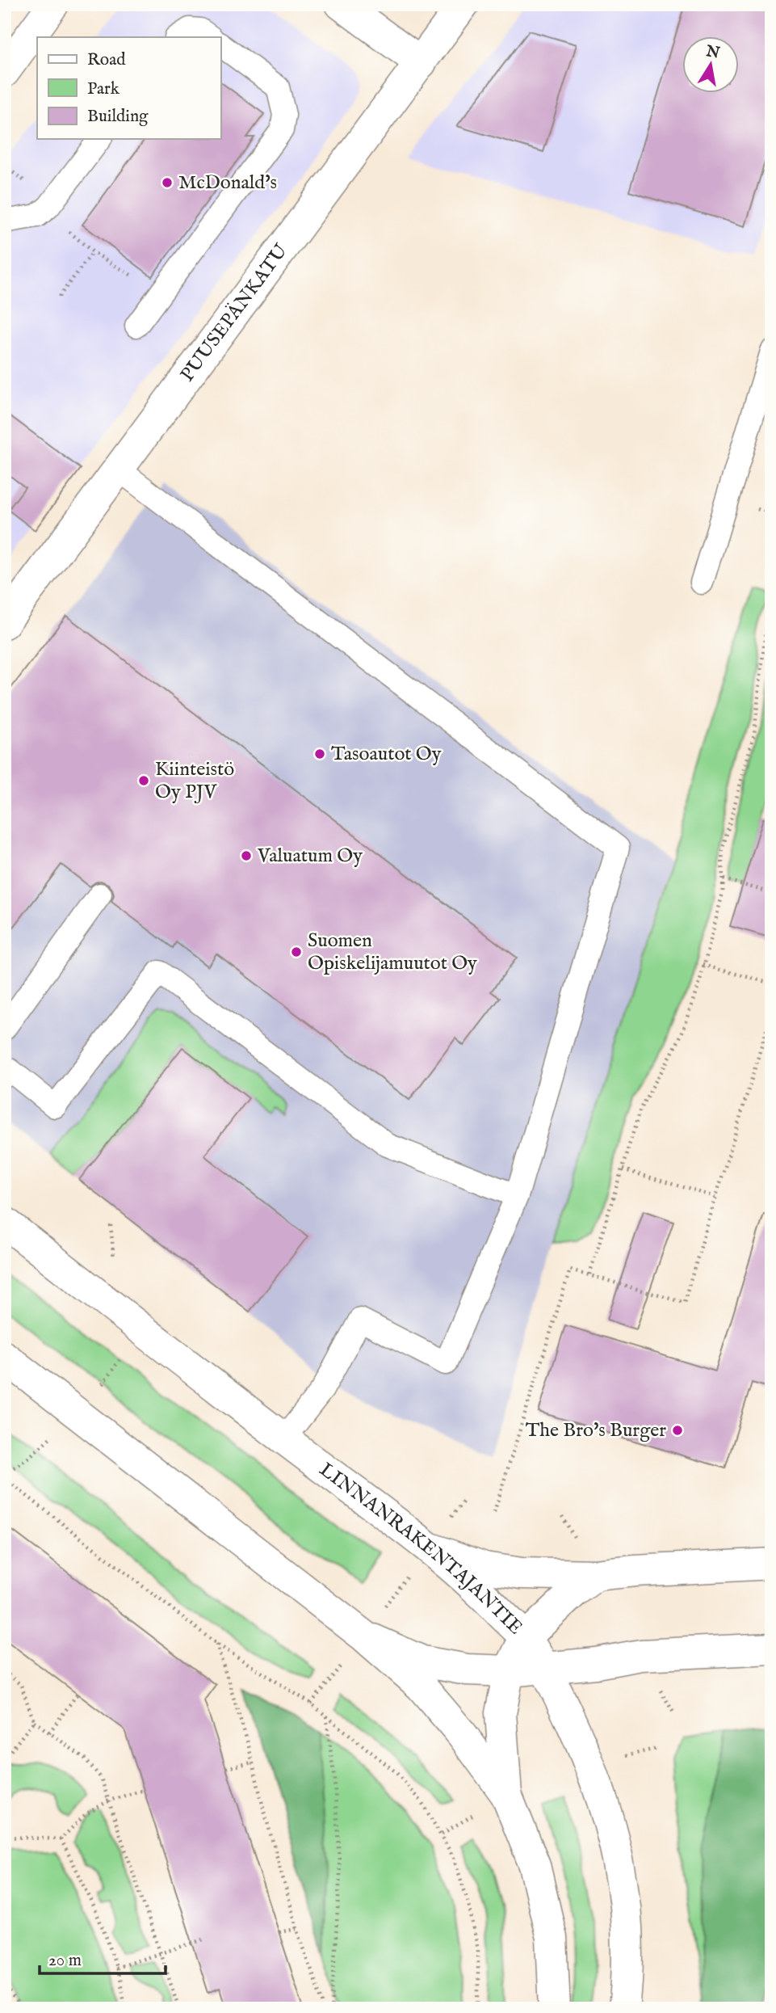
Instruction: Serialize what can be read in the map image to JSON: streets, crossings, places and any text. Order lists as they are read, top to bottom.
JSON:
{
  "streets": {
    "main road": ["PUUSEPÄNKATU", "LINNANRAKENTAJANTIE"]
  },
  "places": [
    "McDonald's",
    "Tasoautot Oy",
    "Kiinteistö Oy PJV",
    "Valuatum Oy",
    "Suomen Opiskelijamuutot Oy",
    "The Bro's Burger"
  ],
  "legend": ["Road", "Park", "Building"],
  "scale_bar": "20 m",
  "north": "top"
}
